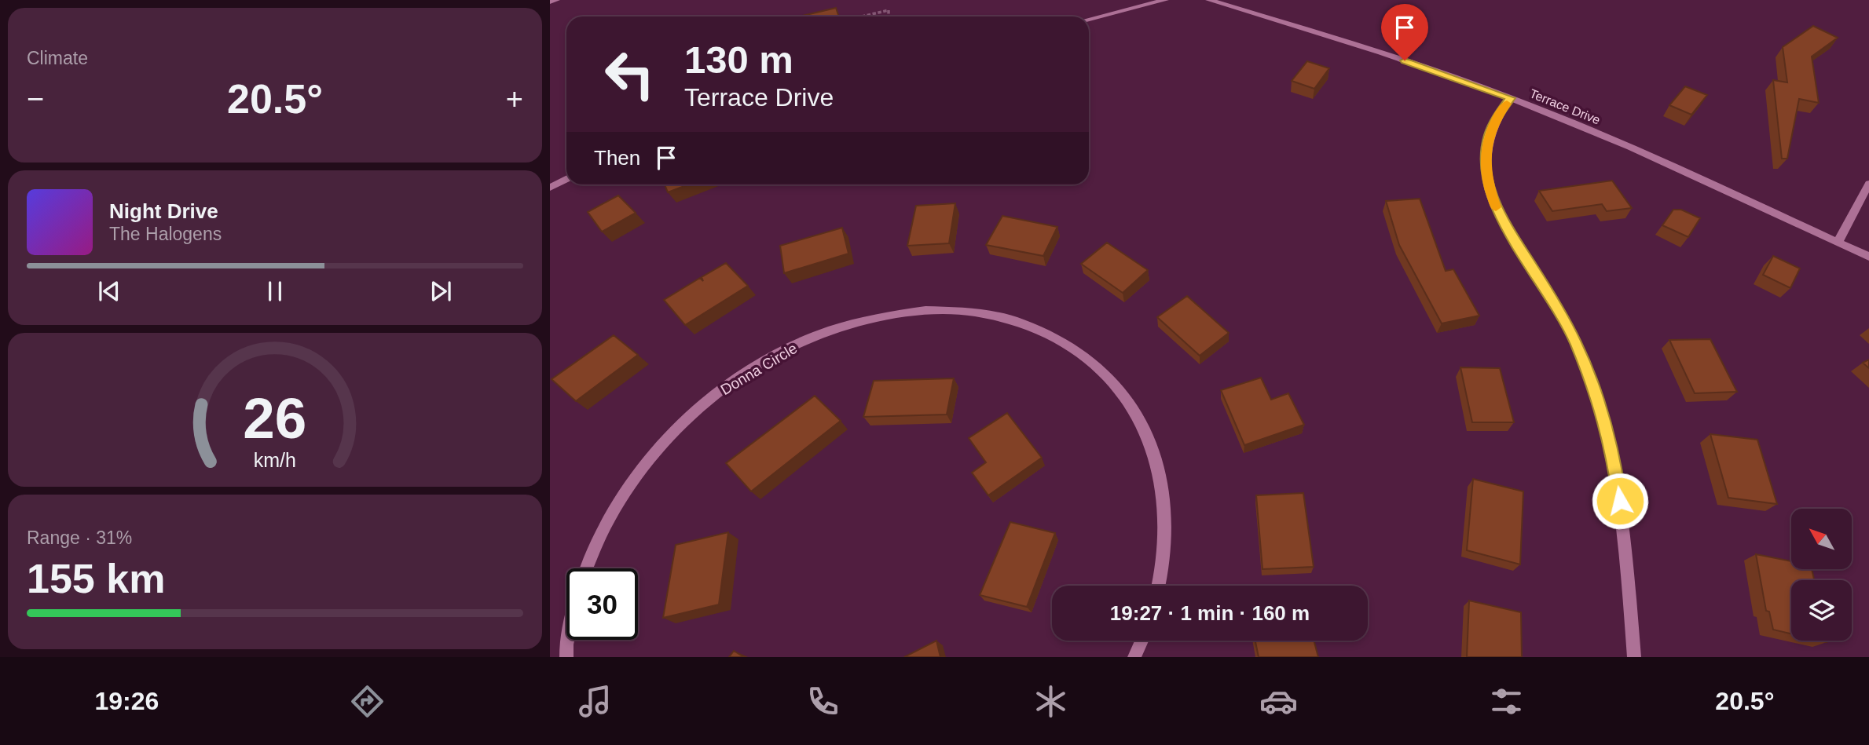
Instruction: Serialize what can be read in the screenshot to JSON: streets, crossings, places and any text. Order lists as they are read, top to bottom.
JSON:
{
  "streets": {
    "street": ["Terrace Drive", "Donna Circle"]
  },
  "north": "top left",
  "page": {
    "tile": [
      "Climate",
      ["Range · 31%", "155 km"]
    ],
    "turn": ["130 m", "Terrace Drive"],
    "heat": ["−", "20.5°", "+"],
    "then": "Then",
    "song": ["Night Drive", "The Halogens"],
    "limit": "30",
    "trip": "19:27 · 1 min · 160 m",
    "tabs": ["19:26", "20.5°"],
    "gauge": ["26", "km/h"]
  }
}
